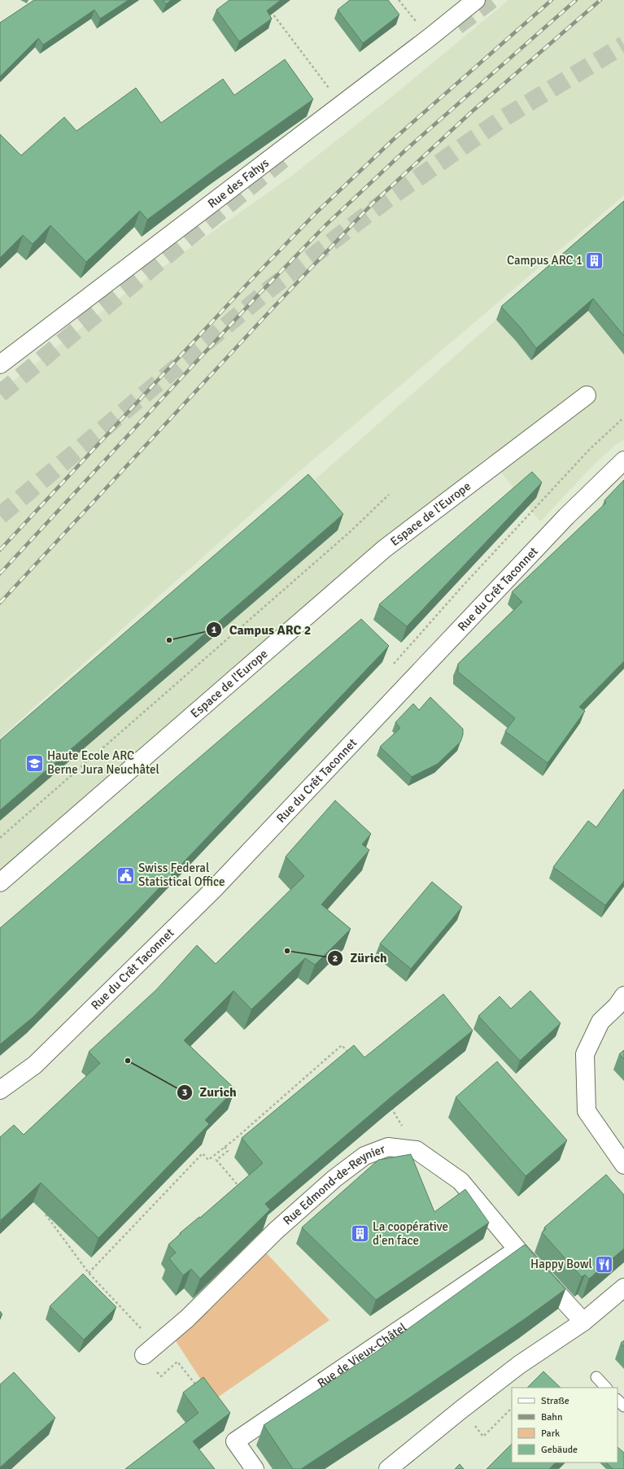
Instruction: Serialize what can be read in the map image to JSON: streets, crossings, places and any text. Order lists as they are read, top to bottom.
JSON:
{
  "streets": {
    "street": [
      "Rue des Fahys",
      "Espace de l'Europe",
      "Rue du Crêt Taconnet",
      "Rue Edmond-de-Reynier",
      "Rue de Vieux-Châtel"
    ]
  },
  "crossings": [
    ["Rue Edmond-de-Reynier", "Rue de Vieux-Châtel"]
  ],
  "places": {
    "building": ["Campus ARC 1", "La coopérative d'en face"],
    "other": ["Campus ARC 2", "Zürich", "Zurich"],
    "school or university": ["Haute Ecole ARC Berne Jura Neuchâtel"],
    "public building": ["Swiss Federal Statistical Office"],
    "restaurant": ["Happy Bowl"]
  },
  "legend": [
    "Straße",
    "Bahn",
    "Park",
    "Gebäude"
  ]
}
